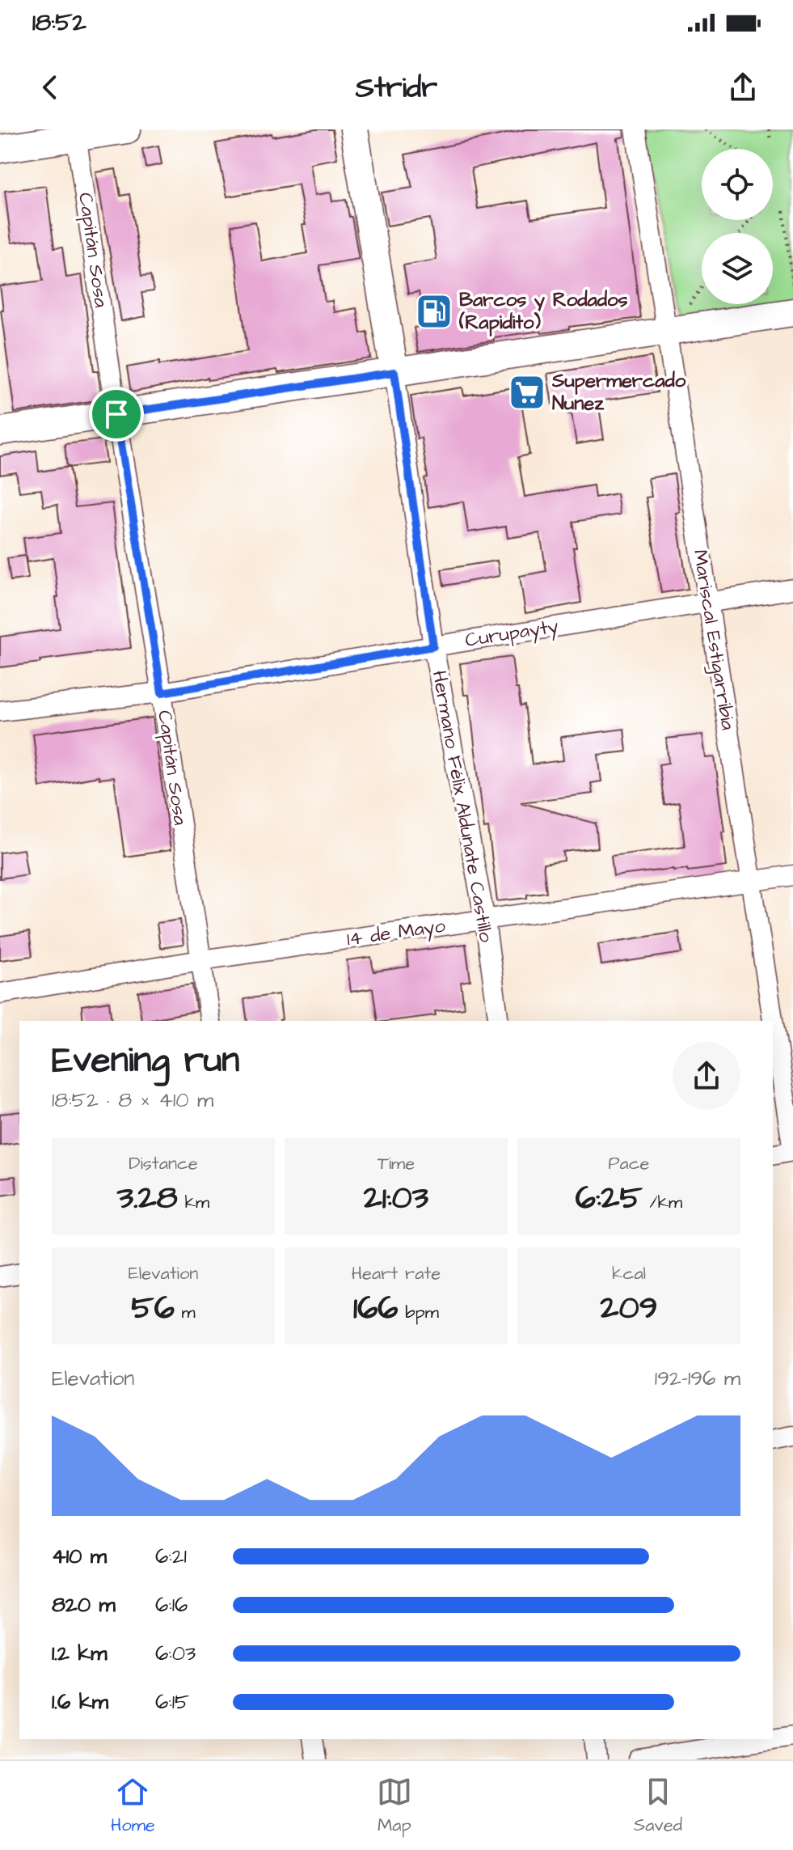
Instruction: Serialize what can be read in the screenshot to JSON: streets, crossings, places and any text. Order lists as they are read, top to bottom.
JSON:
{
  "streets": {
    "main road": ["Hermano Félix Aldunate Castillo"],
    "street": [
      "Capitán Sosa",
      "Curupayty",
      "Mariscal Estigarribia",
      "14 de Mayo"
    ]
  },
  "crossings": [
    ["Capitán Sosa", "Curupayty"],
    ["Capitán Sosa", "14 de Mayo"],
    ["Curupayty", "Mariscal Estigarribia"],
    ["Curupayty", "Hermano Félix Aldunate Castillo"],
    ["Mariscal Estigarribia", "14 de Mayo"],
    ["Hermano Félix Aldunate Castillo", "14 de Mayo"]
  ],
  "places": {
    "fuel station": ["Barcos y Rodados (Rapidito)"],
    "supermarket": ["Supermercado Nunez"]
  },
  "page": {
    "status": "18:52",
    "header": "Stridr",
    "heading": ["Evening run", "18:52 · 8 × 410 m"],
    "stats": [
      ["Distance", "3.28 km"],
      ["Time", "21:03"],
      ["Pace", "6:25 /km"],
      ["Elevation", "56 m"],
      ["Heart rate", "166 bpm"],
      ["kcal", "209"]
    ],
    "chart": ["Elevation", "192–196 m"],
    "list": [
      {
        "name": "410 m",
        "note": "6:21"
      },
      {
        "name": "820 m",
        "note": "6:16"
      },
      {
        "name": "1.2 km",
        "note": "6:03"
      },
      {
        "name": "1.6 km",
        "note": "6:15"
      }
    ],
    "tabs": ["Home", "Map", "Saved"]
  }
}
